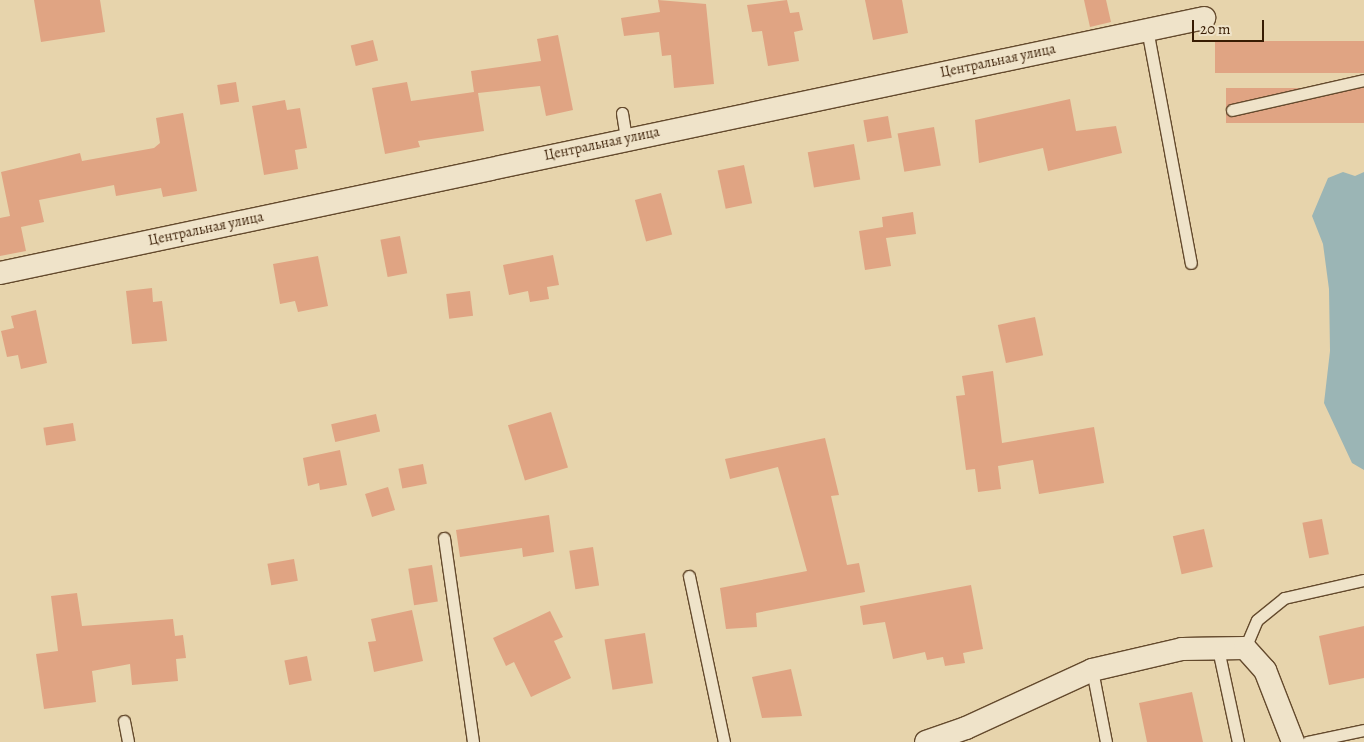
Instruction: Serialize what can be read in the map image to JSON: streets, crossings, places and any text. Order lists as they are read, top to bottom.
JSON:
{
  "streets": {
    "street": ["Центральная улица"]
  },
  "scale_bar": "20 m"
}
